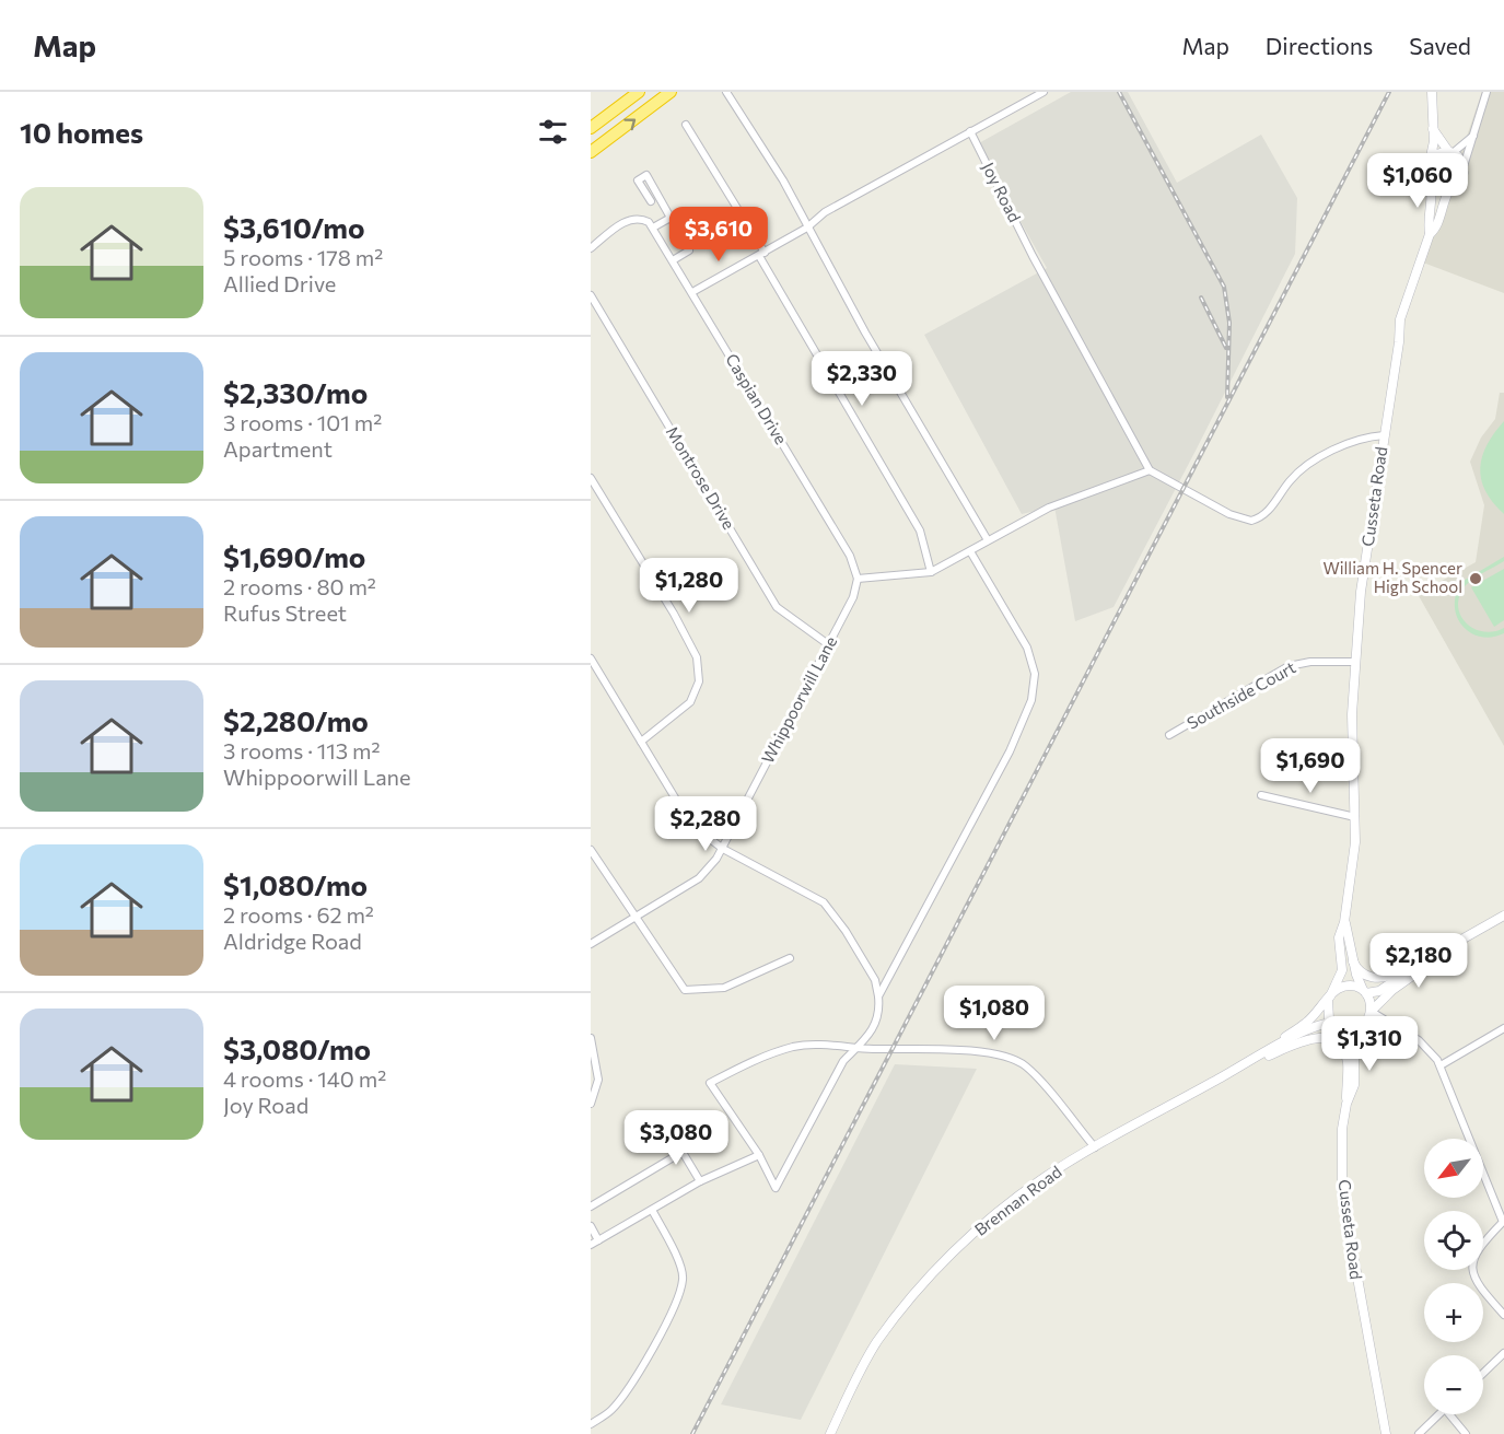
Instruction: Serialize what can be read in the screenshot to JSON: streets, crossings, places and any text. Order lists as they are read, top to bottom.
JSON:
{
  "streets": {
    "street": [
      "Joy Road",
      "Caspian Drive",
      "Montrose Drive",
      "Cusseta Road",
      "Southside Court",
      "Whippoorwill Lane",
      "Brennan Road"
    ]
  },
  "crossings": [
    ["Caspian Drive", "Whippoorwill Lane"],
    ["Montrose Drive", "Whippoorwill Lane"],
    ["Cusseta Road", "Southside Court"],
    ["Cusseta Road", "Brennan Road"]
  ],
  "places": ["William H. Spencer High School"],
  "north": "bottom left",
  "page": {
    "header": "Map",
    "nav": ["Map", "Directions", "Saved"],
    "heading": "10 homes",
    "price": [
      "$1,060",
      "$3,610",
      "$2,330",
      "$1,280",
      "$1,690",
      "$2,280",
      "$2,180",
      "$1,080",
      "$1,310",
      "$3,080"
    ],
    "list": [
      {
        "name": "$3,610/mo",
        "note": "5 rooms · 178 m² · Allied Drive"
      },
      {
        "name": "$2,330/mo",
        "note": "3 rooms · 101 m² · Apartment"
      },
      {
        "name": "$1,690/mo",
        "note": "2 rooms · 80 m² · Rufus Street"
      },
      {
        "name": "$2,280/mo",
        "note": "3 rooms · 113 m² · Whippoorwill Lane"
      },
      {
        "name": "$1,080/mo",
        "note": "2 rooms · 62 m² · Aldridge Road"
      },
      {
        "name": "$3,080/mo",
        "note": "4 rooms · 140 m² · Joy Road"
      }
    ],
    "map_buttons": ["+", "−"]
  }
}
